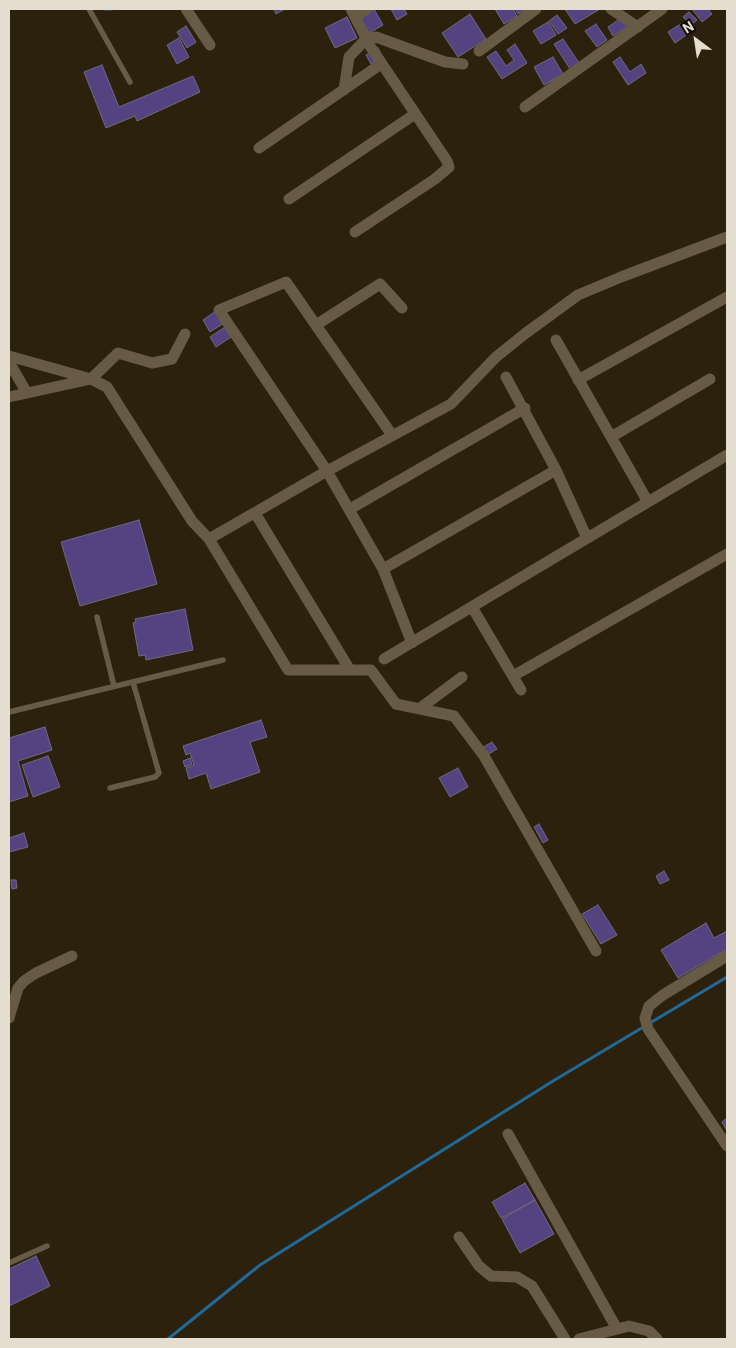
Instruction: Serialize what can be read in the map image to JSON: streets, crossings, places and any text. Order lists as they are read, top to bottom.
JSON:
{
  "north": "top left"
}
